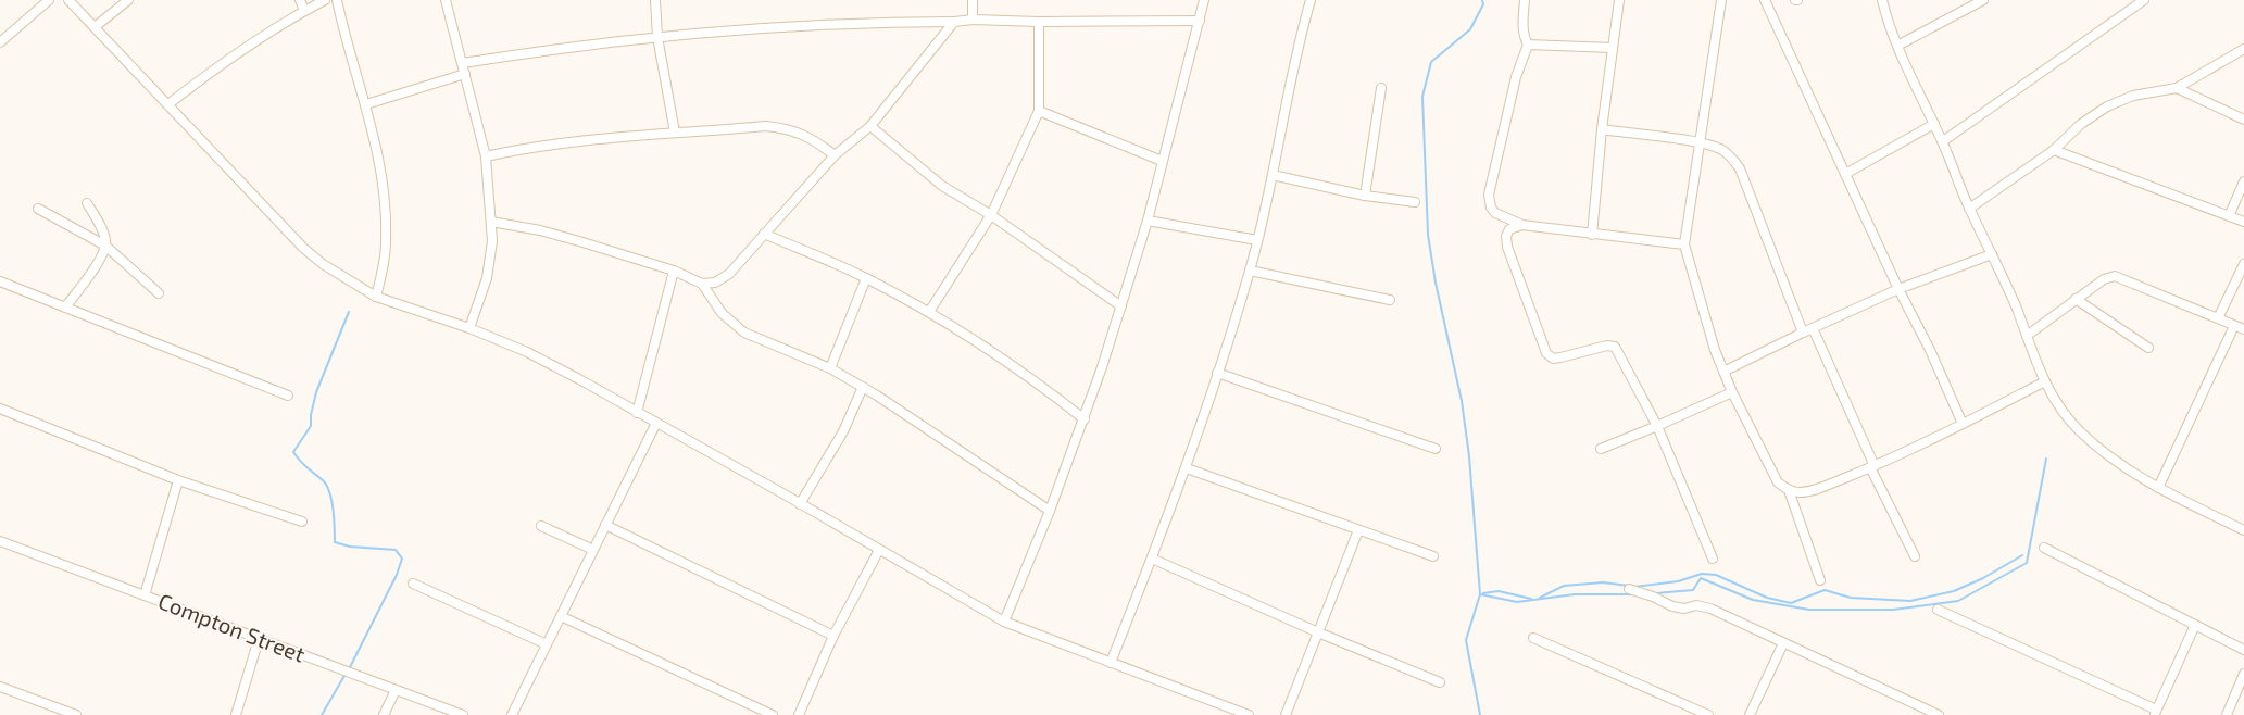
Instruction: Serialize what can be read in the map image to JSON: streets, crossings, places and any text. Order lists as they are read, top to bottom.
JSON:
{
  "streets": {
    "street": ["Compton Street"]
  }
}
